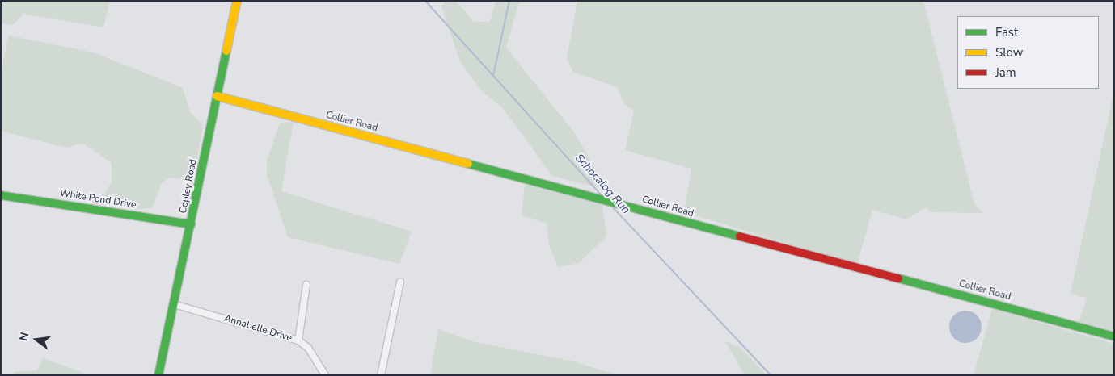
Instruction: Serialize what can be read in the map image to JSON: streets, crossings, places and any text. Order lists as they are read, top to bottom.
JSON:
{
  "streets": {
    "street": [
      "Collier Road",
      "Copley Road",
      "White Pond Drive",
      "Annabelle Drive"
    ]
  },
  "crossings": [
    ["Collier Road", "Copley Road"],
    ["Copley Road", "White Pond Drive"],
    ["Copley Road", "Annabelle Drive"]
  ],
  "water": ["Schocalog Run"],
  "legend": ["Fast", "Slow", "Jam"],
  "north": "left"
}
